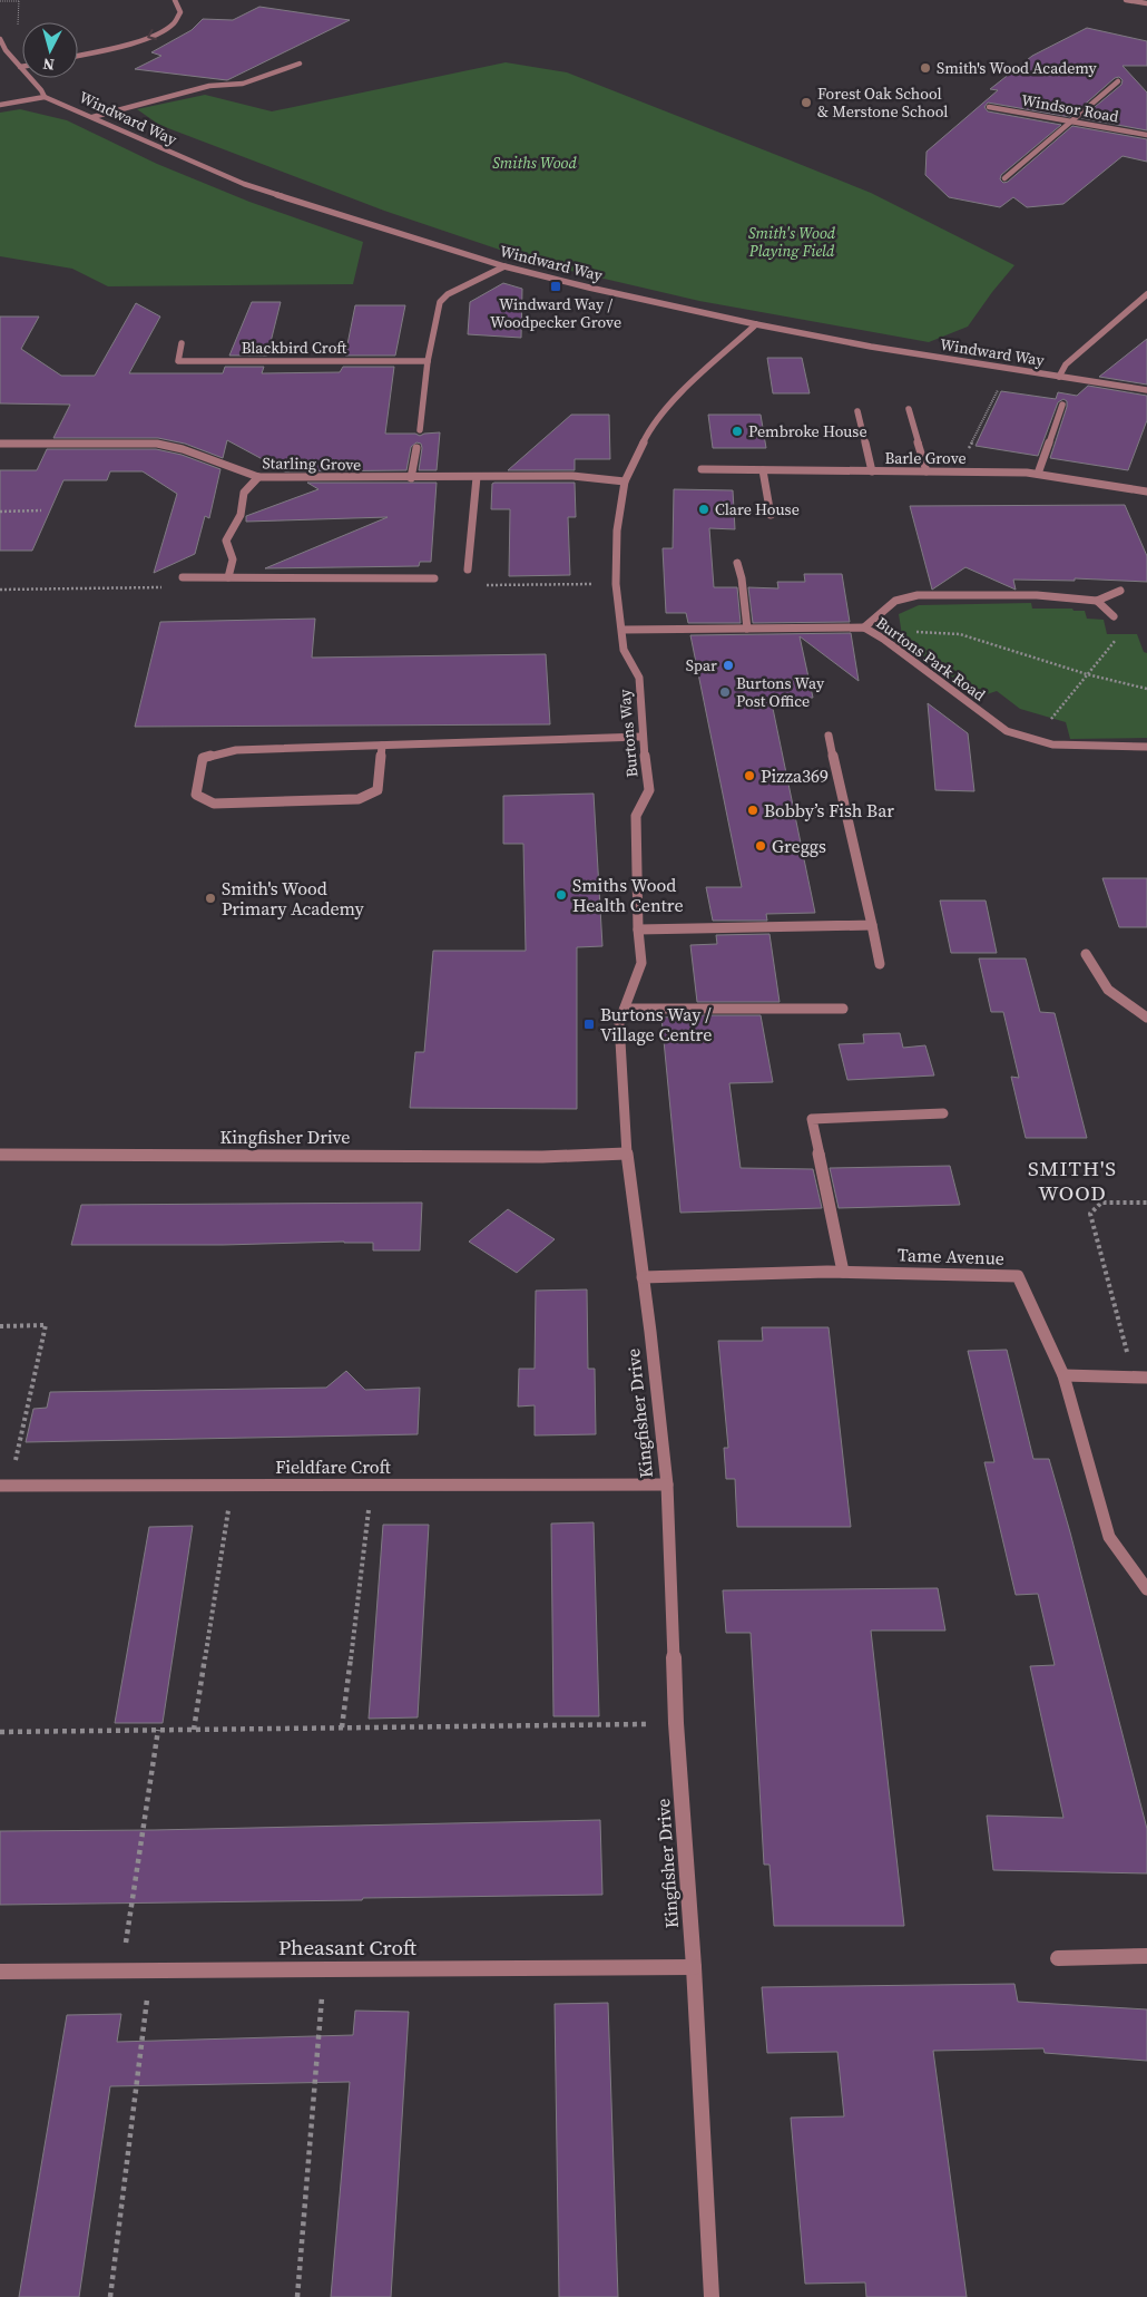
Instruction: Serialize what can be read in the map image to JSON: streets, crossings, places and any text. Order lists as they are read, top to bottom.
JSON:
{
  "streets": {
    "street": [
      "Windsor Road",
      "Windward Way",
      "Blackbird Croft",
      "Barle Grove",
      "Starling Grove",
      "Burtons Park Road",
      "Burtons Way",
      "Kingfisher Drive",
      "Tame Avenue",
      "Fieldfare Croft",
      "Pheasant Croft"
    ]
  },
  "crossings": [
    ["Windward Way", "Burtons Way"],
    ["Starling Grove", "Burtons Way"],
    ["Burtons Park Road", "Burtons Way"],
    ["Burtons Way", "Kingfisher Drive"],
    ["Kingfisher Drive", "Tame Avenue"],
    ["Kingfisher Drive", "Fieldfare Croft"],
    ["Kingfisher Drive", "Pheasant Croft"]
  ],
  "districts": ["SMITH'S WOOD"],
  "parks": ["Smiths Wood", "Smith's Wood Playing Field"],
  "places": {
    "other": [
      "Smith's Wood Academy",
      "Forest Oak School & Merstone School",
      "Pembroke House",
      "Clare House",
      "Spar",
      "Burtons Way Post Office",
      "Pizza369",
      "Bobby’s Fish Bar",
      "Greggs",
      "Smiths Wood Health Centre",
      "Smith's Wood Primary Academy"
    ],
    "transit": ["Windward Way / Woodpecker Grove", "Burtons Way / Village Centre"]
  },
  "north": "bottom"
}
